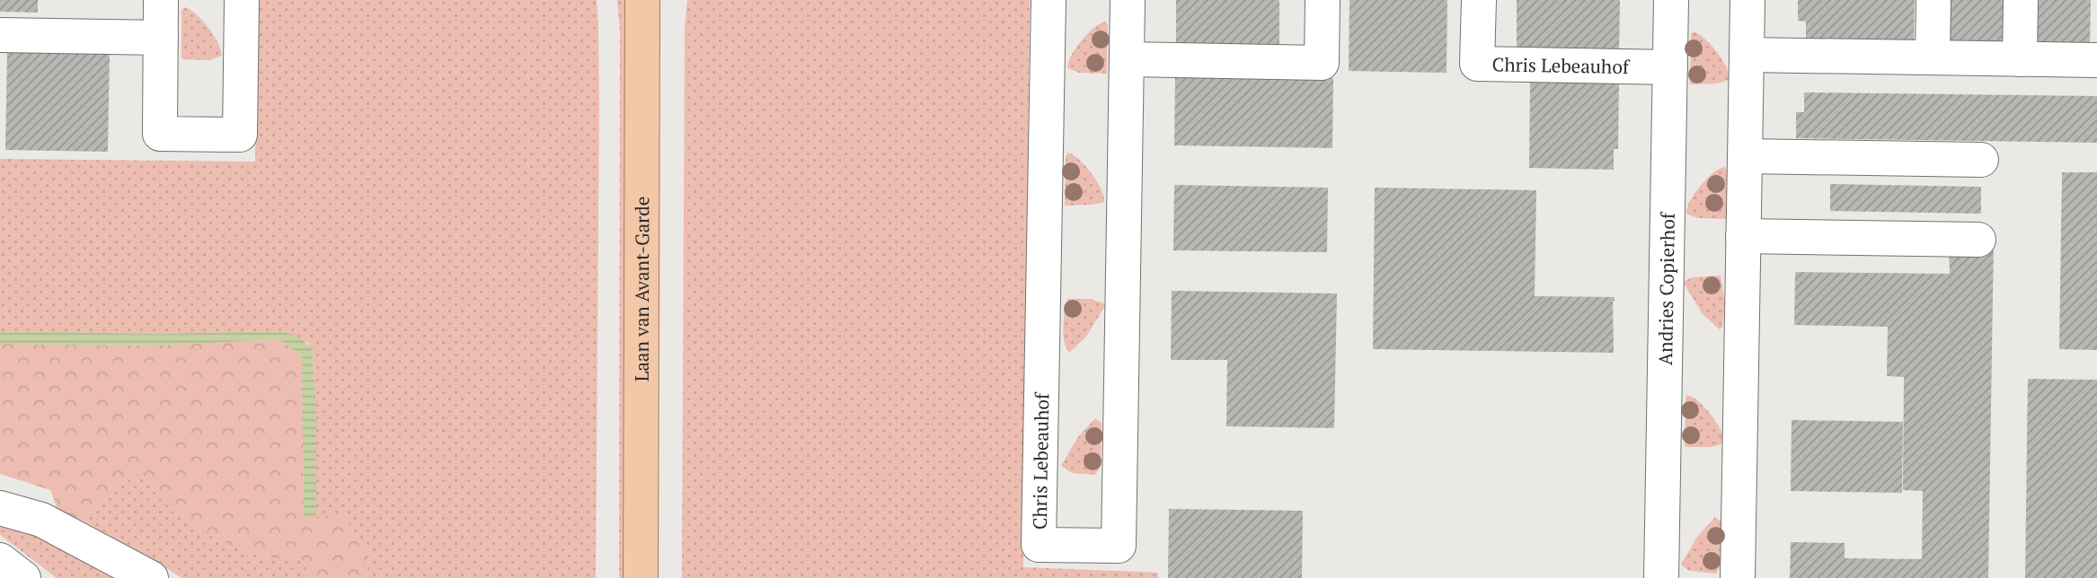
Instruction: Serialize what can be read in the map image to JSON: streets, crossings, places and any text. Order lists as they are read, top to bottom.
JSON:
{
  "streets": {
    "main road": ["Laan van Avant-Garde"],
    "street": ["Chris Lebeauhof", "Andries Copierhof"]
  },
  "crossings": [
    ["Chris Lebeauhof", "Andries Copierhof"]
  ]
}
